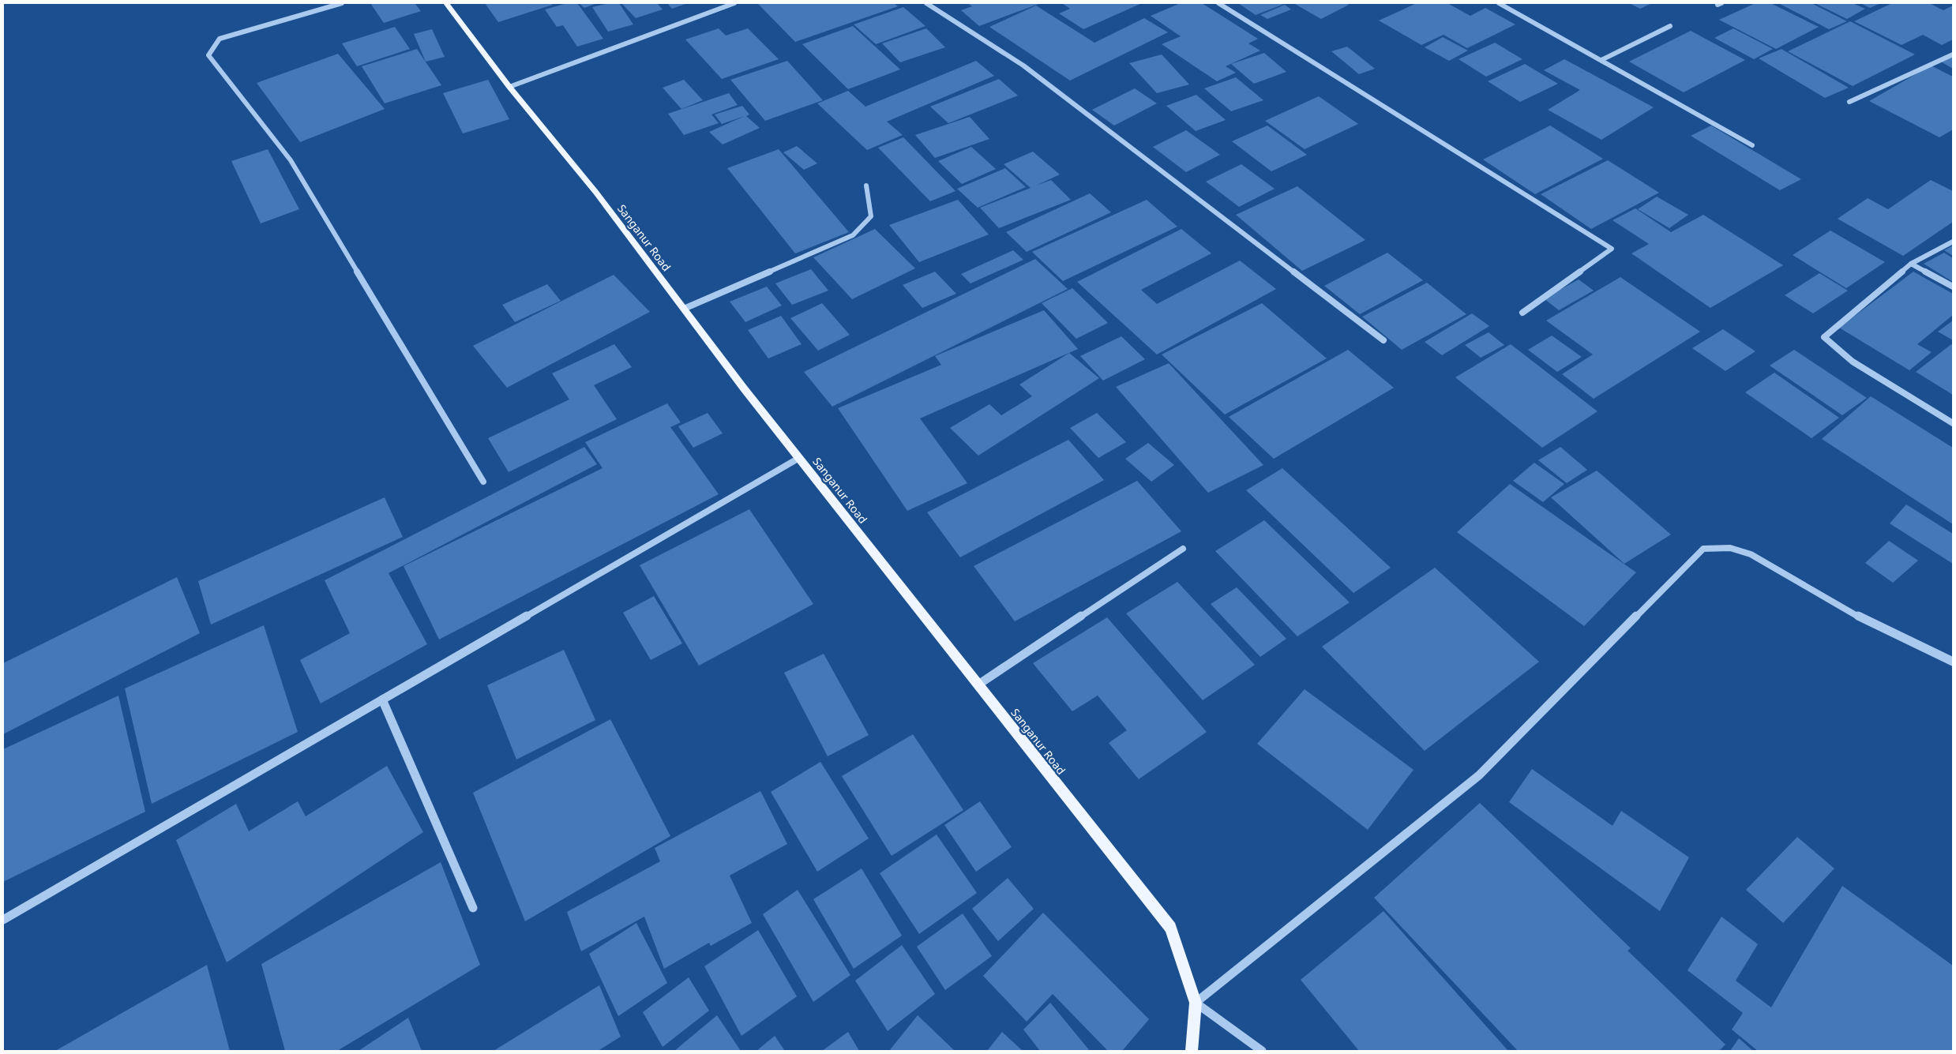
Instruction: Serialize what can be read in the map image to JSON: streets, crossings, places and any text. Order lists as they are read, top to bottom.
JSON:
{
  "streets": {
    "main road": ["Sanganur Road"]
  }
}
